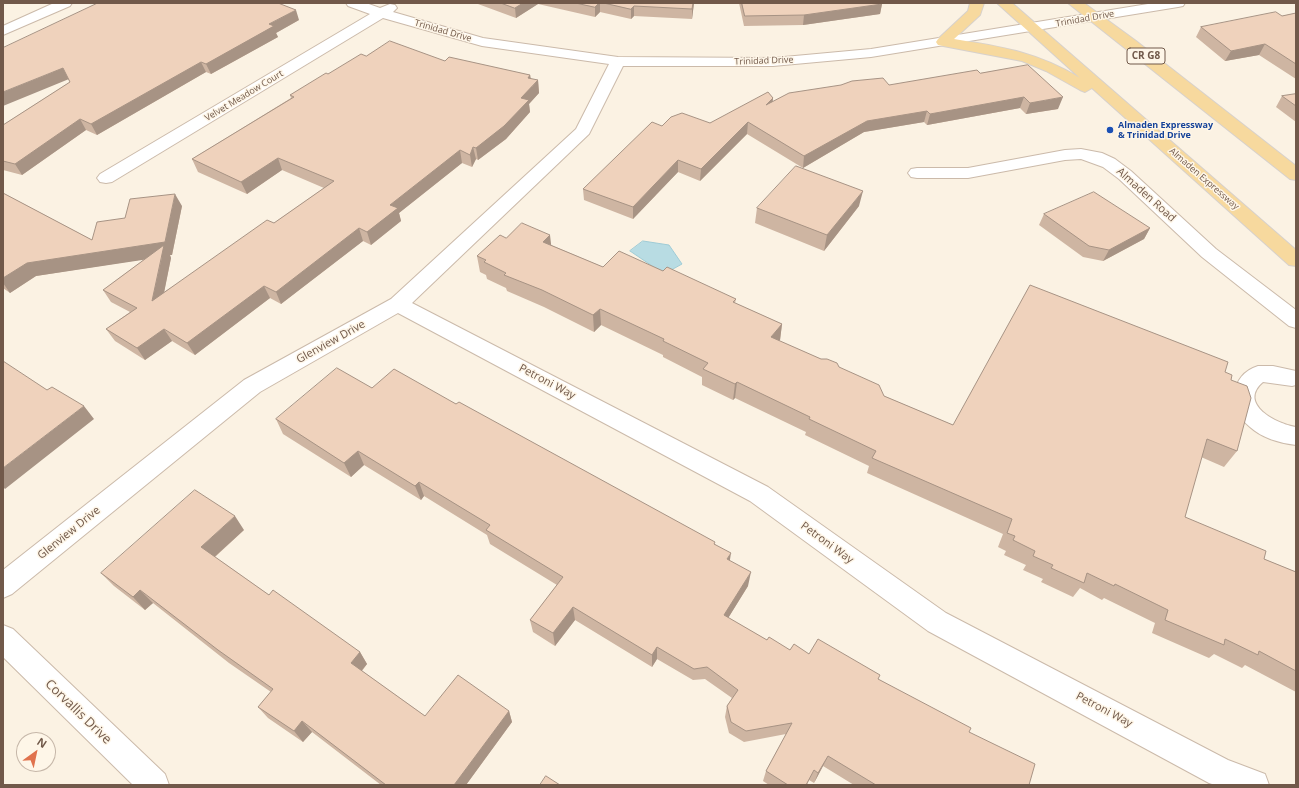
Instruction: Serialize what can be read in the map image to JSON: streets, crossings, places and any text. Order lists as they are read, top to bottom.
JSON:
{
  "streets": {
    "main road": ["CR G8", "Almaden Expressway"],
    "street": [
      "Trinidad Drive",
      "Velvet Meadow Court",
      "Almaden Road",
      "Glenview Drive",
      "Petroni Way",
      "Corvallis Drive"
    ]
  },
  "crossings": [
    ["Trinidad Drive", "CR G8"],
    ["Trinidad Drive", "Velvet Meadow Court"],
    ["Trinidad Drive", "Almaden Expressway"],
    ["Trinidad Drive", "Glenview Drive"],
    ["Glenview Drive", "Petroni Way"]
  ],
  "places": ["Almaden Expressway & Trinidad Drive"],
  "north": "top right"
}
